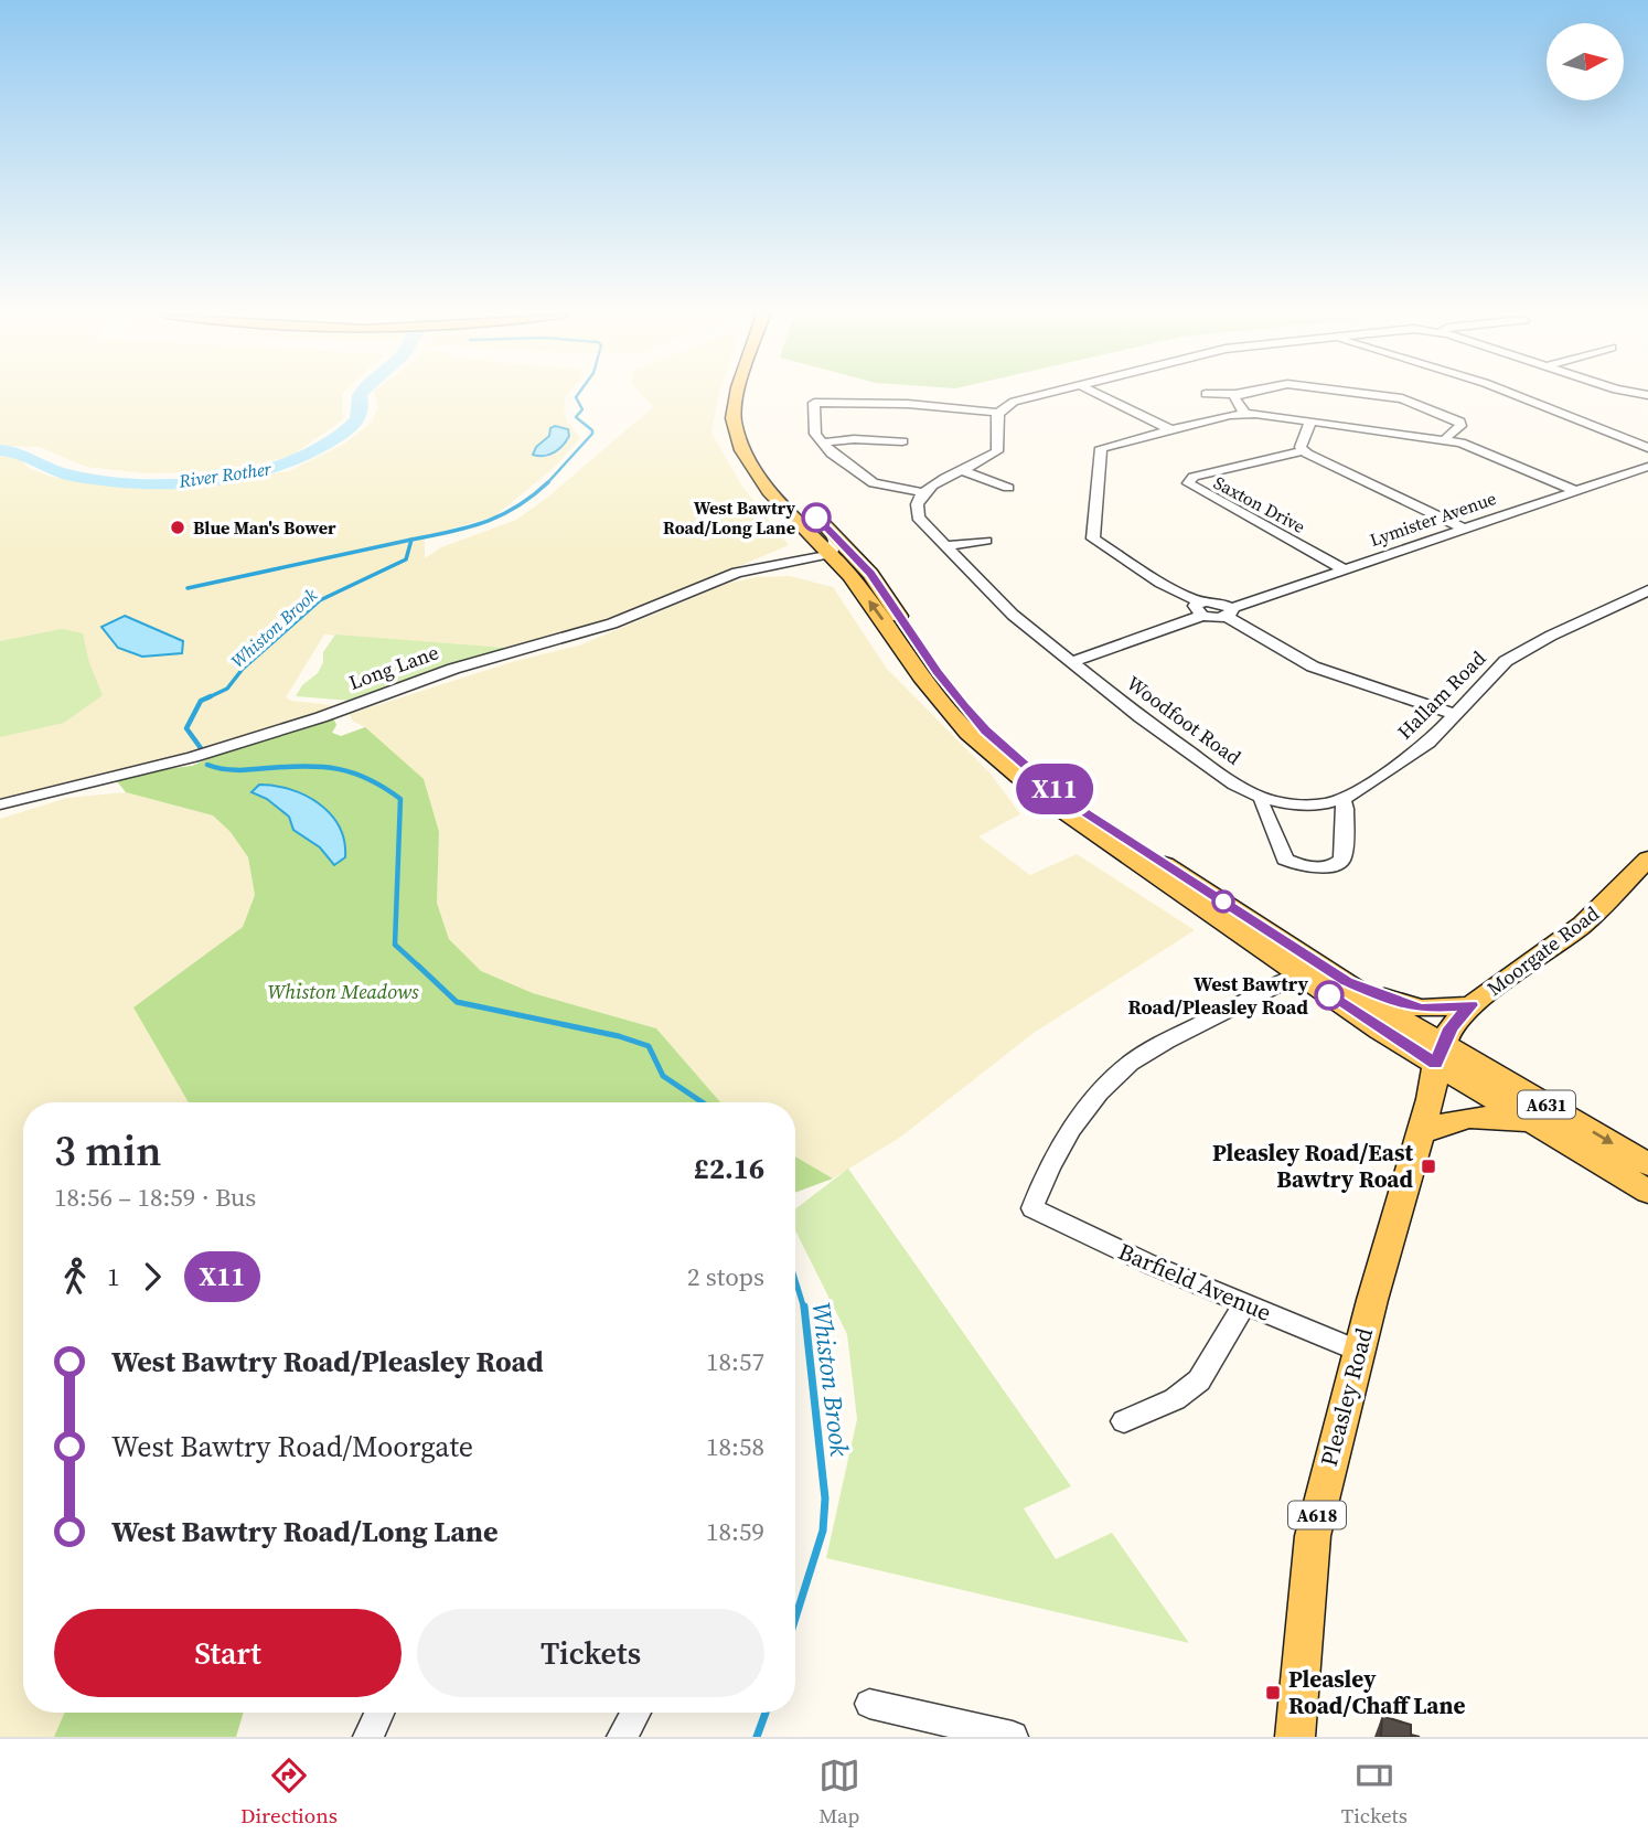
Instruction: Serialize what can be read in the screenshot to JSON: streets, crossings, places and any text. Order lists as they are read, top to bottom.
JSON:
{
  "streets": {
    "main road": [
      "Moorgate Road",
      "A631",
      "Pleasley Road",
      "A618"
    ],
    "street": [
      "Saxton Drive",
      "Lymister Avenue",
      "Long Lane",
      "Hallam Road",
      "Woodfoot Road",
      "Barfield Avenue"
    ]
  },
  "crossings": [
    ["Saxton Drive", "Lymister Avenue"],
    ["Lymister Avenue", "Woodfoot Road"],
    ["Long Lane", "A631"],
    ["Hallam Road", "Woodfoot Road"],
    ["Moorgate Road", "A631"],
    ["Moorgate Road", "Pleasley Road"],
    ["A631", "Barfield Avenue"],
    ["A631", "Pleasley Road"],
    ["Barfield Avenue", "Pleasley Road"]
  ],
  "water": ["River Rother", "Whiston Brook"],
  "parks": ["Whiston Meadows"],
  "places": {
    "other": ["West Bawtry Road/Long Lane", "Blue Man's Bower", "West Bawtry Road/Pleasley Road"],
    "transit": ["Pleasley Road/East Bawtry Road", "Pleasley Road/Chaff Lane"]
  },
  "lines": ["bus line X11"],
  "north": "right",
  "page": {
    "on_map": "X11",
    "heading": ["3 min", "18:56 – 18:59 · Bus", "£2.16"],
    "legs": ["1", "X11", "2 stops"],
    "list": [
      {
        "name": "West Bawtry Road/Pleasley Road",
        "value": "18:57"
      },
      {
        "name": "West Bawtry Road/Moorgate",
        "value": "18:58"
      },
      {
        "name": "West Bawtry Road/Long Lane",
        "value": "18:59"
      }
    ],
    "buttons": ["Start", "Tickets"],
    "tabs": ["Directions", "Map", "Tickets"]
  }
}
